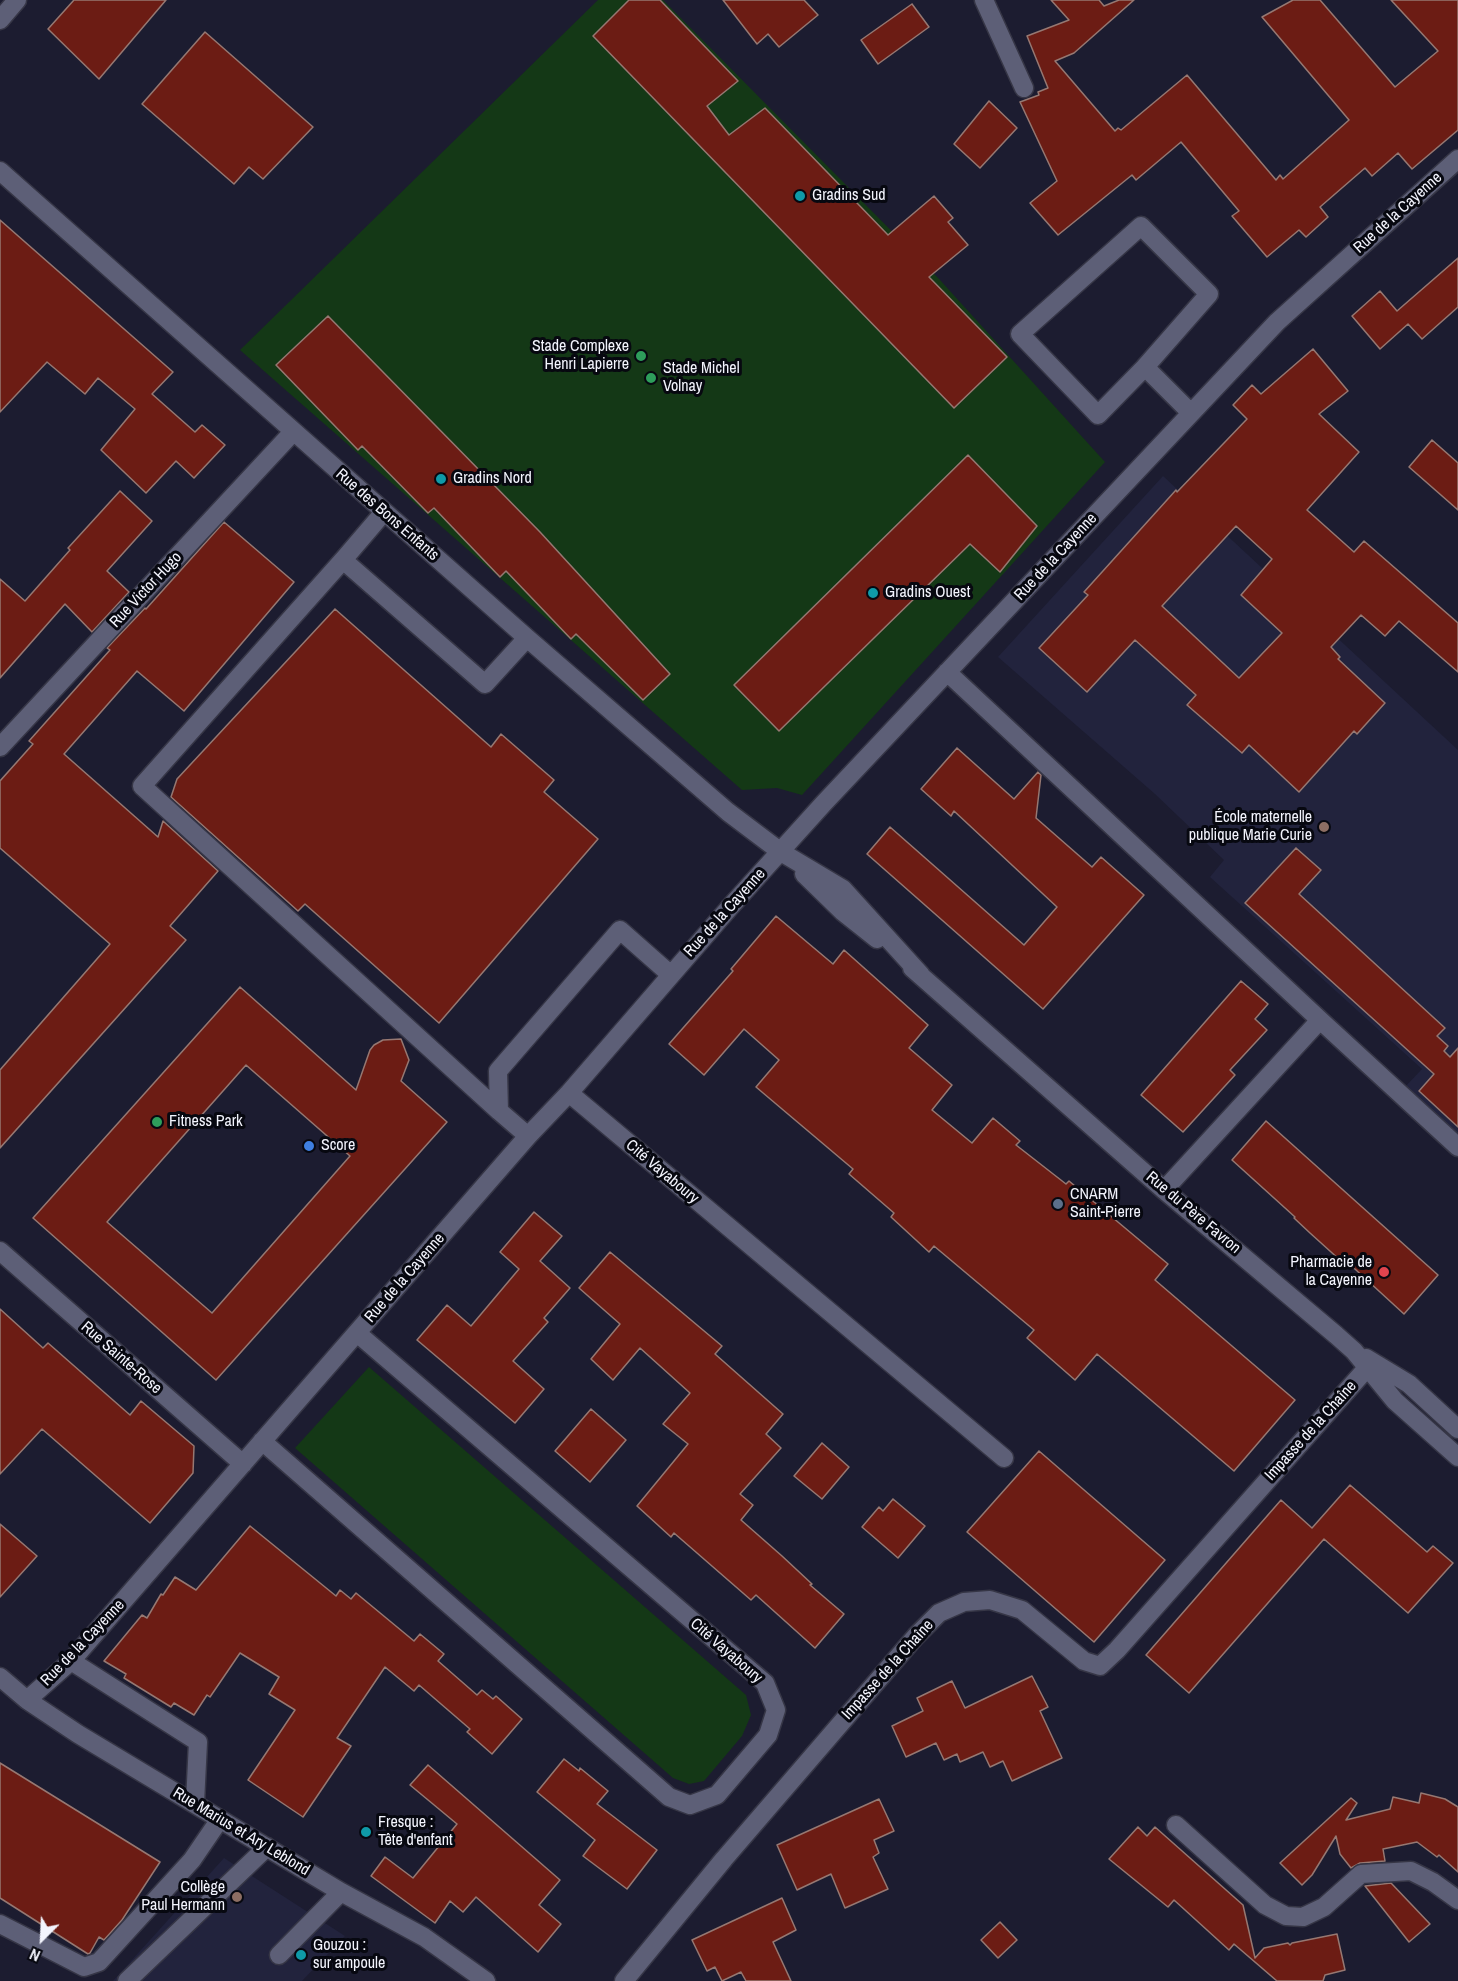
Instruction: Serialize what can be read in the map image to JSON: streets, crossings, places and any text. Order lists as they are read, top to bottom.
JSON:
{
  "streets": {
    "street": [
      "Rue de la Cayenne",
      "Rue des Bons Enfants",
      "Rue Victor Hugo",
      "Cité Vayaboury",
      "Rue du Père Favron",
      "Rue Sainte-Rose",
      "Impasse de la Chaîne",
      "Rue Marius et Ary Leblond"
    ]
  },
  "crossings": [
    ["Rue de la Cayenne", "Rue des Bons Enfants"],
    ["Rue de la Cayenne", "Cité Vayaboury"],
    ["Rue de la Cayenne", "Rue du Père Favron"],
    ["Rue de la Cayenne", "Rue Sainte-Rose"],
    ["Rue de la Cayenne", "Rue Marius et Ary Leblond"],
    ["Rue des Bons Enfants", "Rue Victor Hugo"],
    ["Rue des Bons Enfants", "Rue du Père Favron"],
    ["Rue du Père Favron", "Impasse de la Chaîne"]
  ],
  "places": [
    "Gradins Sud",
    "Stade Complexe Henri Lapierre",
    "Stade Michel Volnay",
    "Gradins Nord",
    "Gradins Ouest",
    "École maternelle publique Marie Curie",
    "Fitness Park",
    "Score",
    "CNARM Saint-Pierre",
    "Pharmacie de la Cayenne",
    "Fresque : Tête d'enfant",
    "Collège Paul Hermann",
    "Gouzou : sur ampoule"
  ],
  "north": "bottom left"
}
